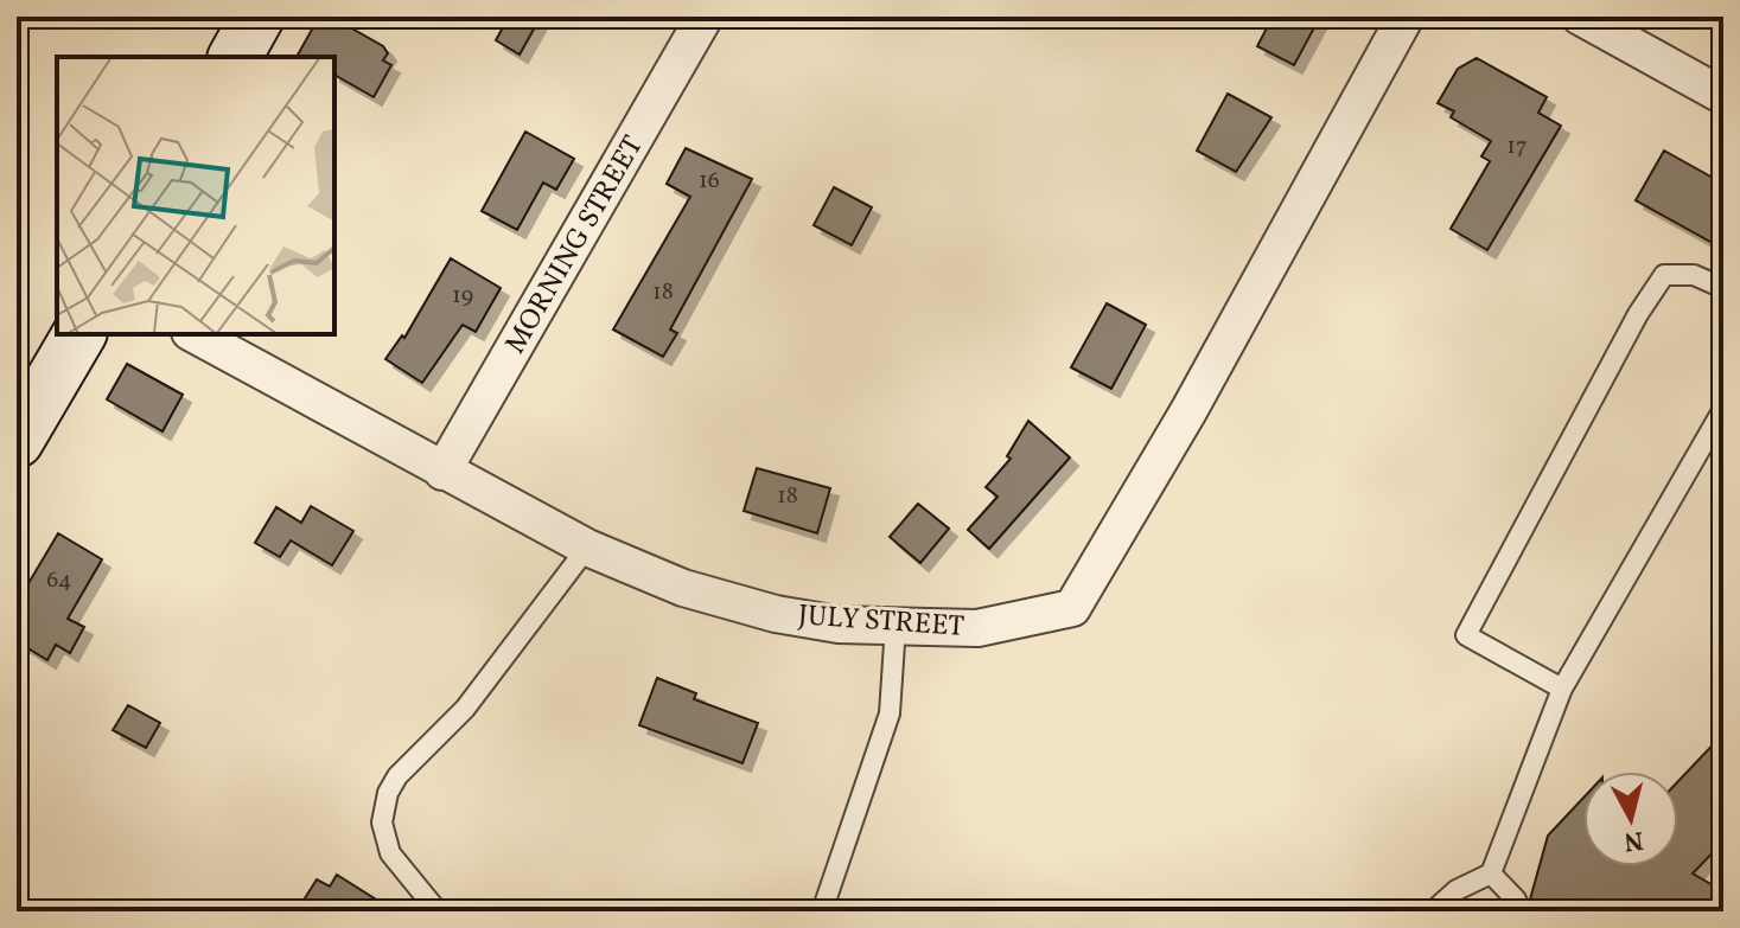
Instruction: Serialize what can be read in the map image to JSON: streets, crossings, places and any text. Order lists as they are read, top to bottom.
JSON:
{
  "streets": {
    "street": ["MORNING STREET", "JULY STREET"]
  },
  "crossings": [
    ["MORNING STREET", "JULY STREET"]
  ],
  "house_numbers": [
    "17",
    "16",
    "18",
    "19",
    "18",
    "64"
  ],
  "north": "bottom"
}
